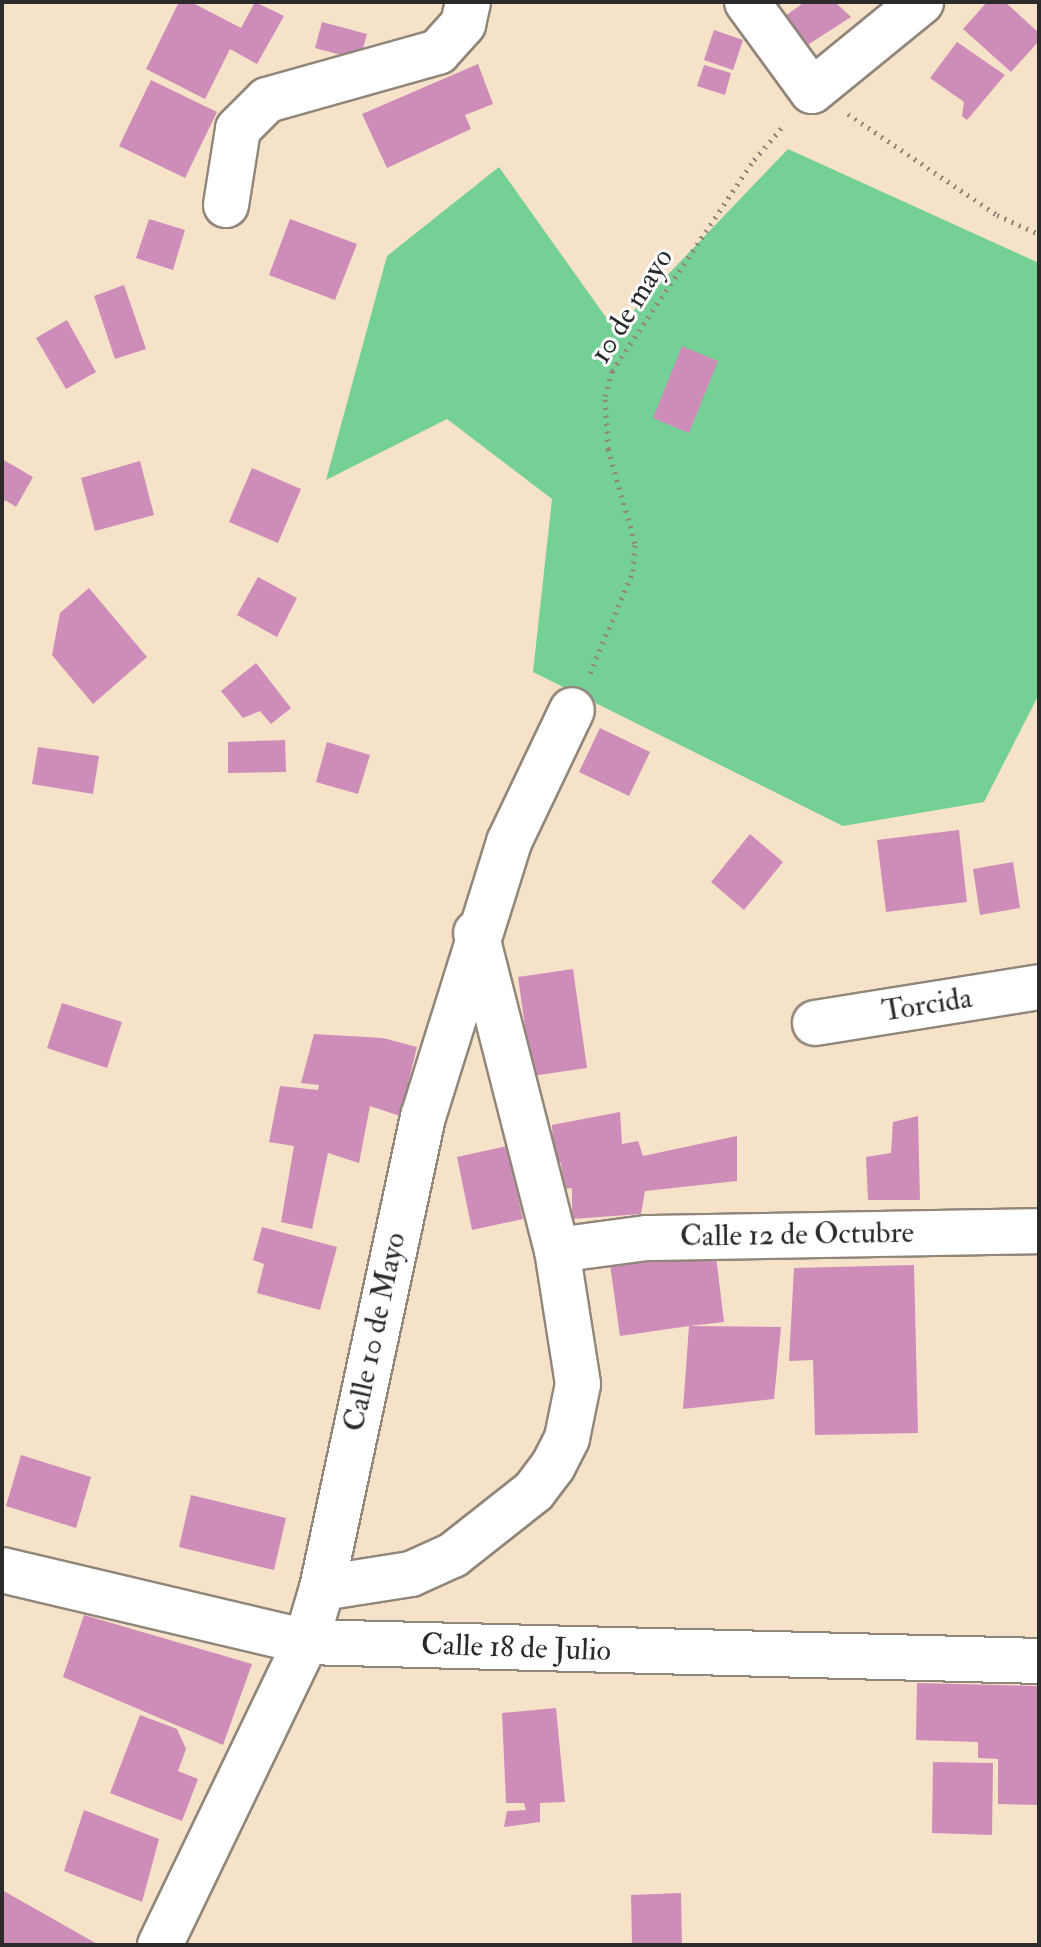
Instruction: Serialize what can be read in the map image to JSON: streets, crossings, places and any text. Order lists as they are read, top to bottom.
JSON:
{
  "streets": {
    "street": [
      "Torcida",
      "Calle 12 de Octubre",
      "Calle 10 de Mayo",
      "Calle 18 de Julio"
    ],
    "path": ["10 de mayo"]
  },
  "crossings": [
    ["10 de mayo", "Calle 10 de Mayo"],
    ["Calle 10 de Mayo", "Calle 18 de Julio"]
  ]
}
